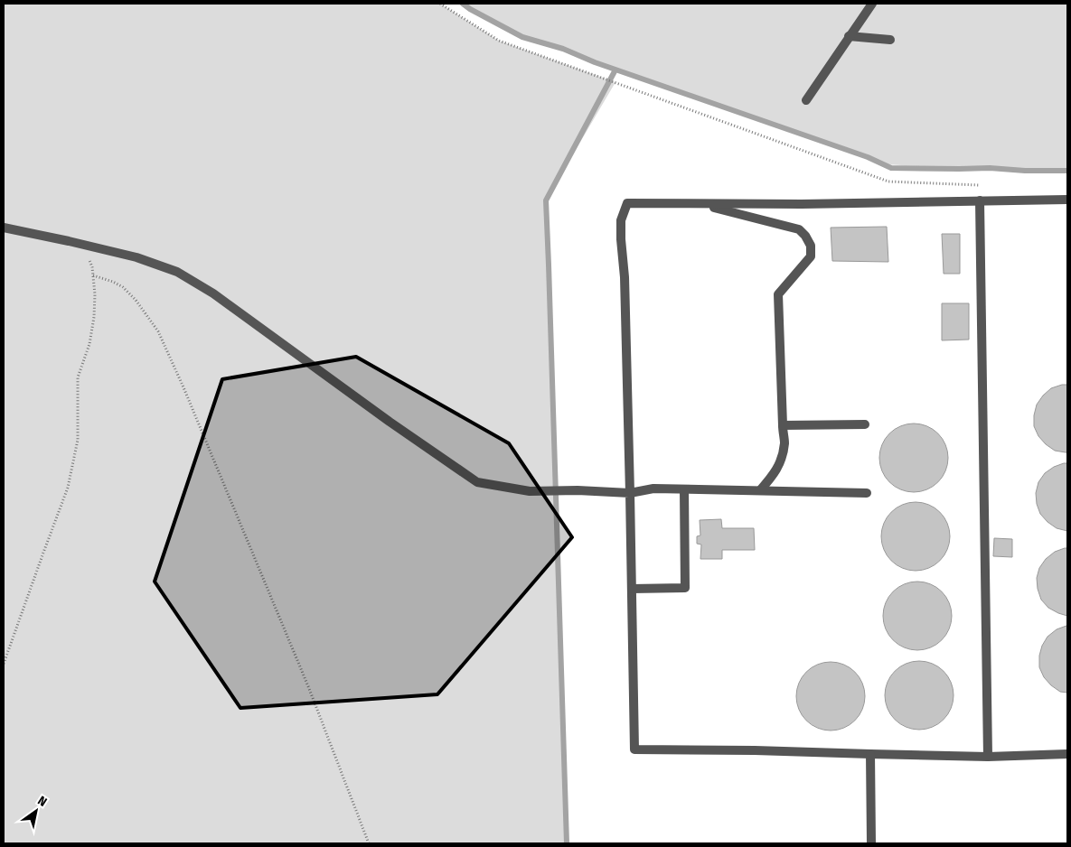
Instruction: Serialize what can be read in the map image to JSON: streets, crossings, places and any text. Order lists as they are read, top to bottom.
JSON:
{
  "north": "top right"
}
